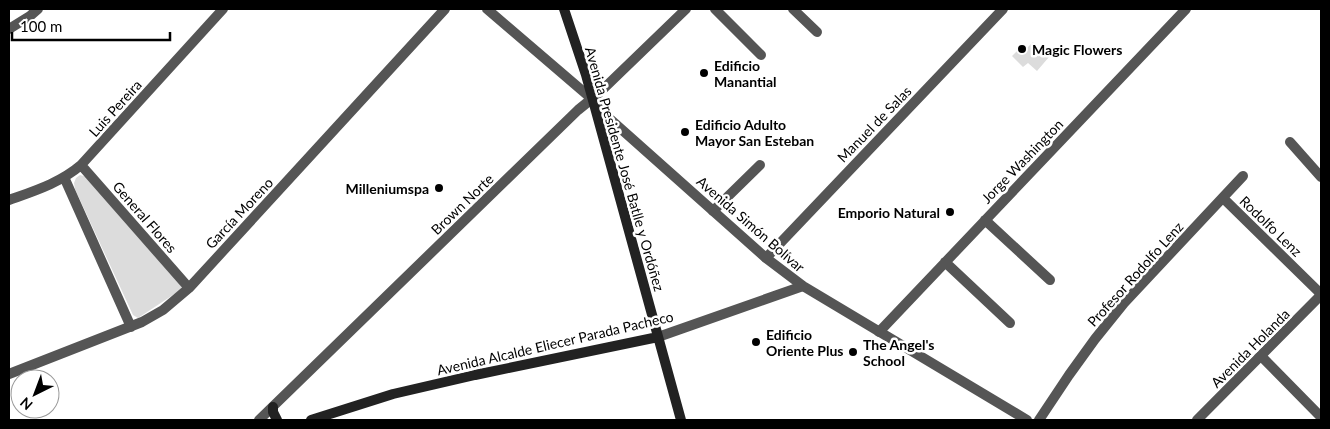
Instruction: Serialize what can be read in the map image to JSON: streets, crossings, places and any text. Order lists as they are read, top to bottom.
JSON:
{
  "streets": {
    "main road": ["Avenida Presidente José Batlle y Ordóñez", "Avenida Alcalde Eliecer Parada Pacheco"],
    "street": [
      "Luis Pereira",
      "Manuel de Salas",
      "Jorge Washington",
      "Brown Norte",
      "García Moreno",
      "General Flores",
      "Avenida Simón Bolívar",
      "Rodolfo Lenz",
      "Profesor Rodolfo Lenz",
      "Avenida Holanda"
    ]
  },
  "crossings": [
    ["Luis Pereira", "General Flores"],
    ["Manuel de Salas", "Avenida Simón Bolívar"],
    ["Jorge Washington", "Avenida Simón Bolívar"],
    ["Avenida Presidente José Batlle y Ordóñez", "Brown Norte"],
    ["Avenida Presidente José Batlle y Ordóñez", "Avenida Simón Bolívar"],
    ["Avenida Presidente José Batlle y Ordóñez", "Avenida Alcalde Eliecer Parada Pacheco"],
    ["Brown Norte", "Avenida Simón Bolívar"],
    ["García Moreno", "General Flores"],
    ["Avenida Simón Bolívar", "Avenida Alcalde Eliecer Parada Pacheco"],
    ["Rodolfo Lenz", "Profesor Rodolfo Lenz"],
    ["Rodolfo Lenz", "Avenida Holanda"]
  ],
  "places": [
    "Magic Flowers",
    "Edificio Manantial",
    "Edificio Adulto Mayor San Esteban",
    "Milleniumspa",
    "Emporio Natural",
    "Edificio Oriente Plus",
    "The Angel's School"
  ],
  "scale_bar": "100 m",
  "north": "bottom left"
}
